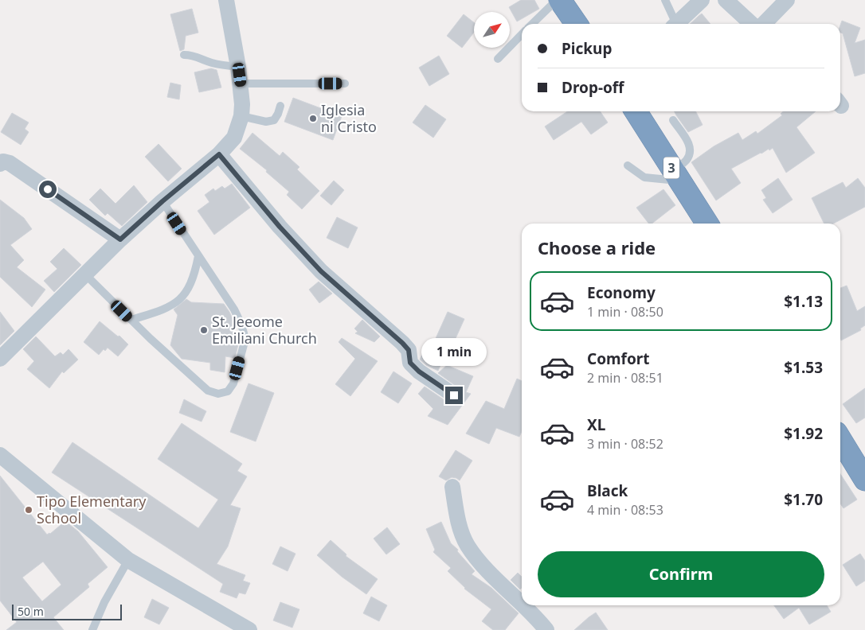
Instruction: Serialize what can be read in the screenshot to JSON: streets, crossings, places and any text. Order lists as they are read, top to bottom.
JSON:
{
  "streets": {
    "highway": ["3"]
  },
  "places": ["Iglesia ni Cristo", "St. Jeeome Emiliani Church", "Tipo Elementary School"],
  "scale_bar": "50 m",
  "north": "top right",
  "page": {
    "banner": ["Pickup", "Drop-off"],
    "heading": "Choose a ride",
    "list": [
      {
        "name": "Economy",
        "note": "1 min · 08:50",
        "value": "$1.13"
      },
      {
        "name": "Comfort",
        "note": "2 min · 08:51",
        "value": "$1.53"
      },
      {
        "name": "XL",
        "note": "3 min · 08:52",
        "value": "$1.92"
      },
      {
        "name": "Black",
        "note": "4 min · 08:53",
        "value": "$1.70"
      }
    ],
    "bubble": "1 min",
    "buttons": "Confirm",
    "scale": "50 m"
  }
}
